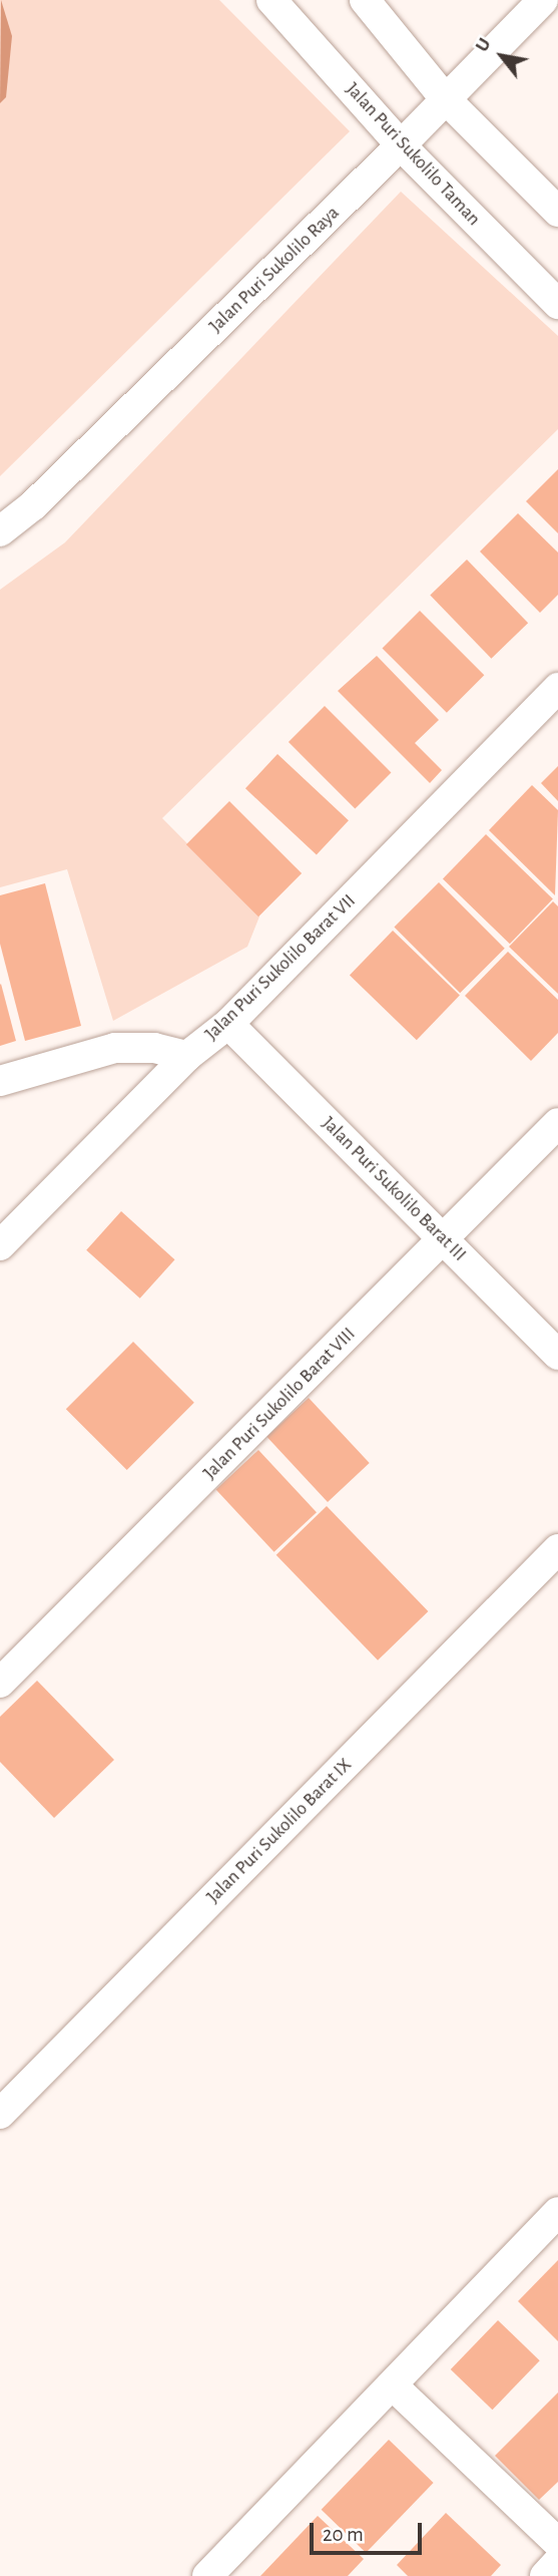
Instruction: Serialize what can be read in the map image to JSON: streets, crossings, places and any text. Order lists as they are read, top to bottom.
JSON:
{
  "streets": {
    "street": [
      "Jalan Puri Sukolilo Taman",
      "Jalan Puri Sukolilo Raya",
      "Jalan Puri Sukolilo Barat VII",
      "Jalan Puri Sukolilo Barat III",
      "Jalan Puri Sukolilo Barat VIII",
      "Jalan Puri Sukolilo Barat IX"
    ]
  },
  "crossings": [
    ["Jalan Puri Sukolilo Taman", "Jalan Puri Sukolilo Raya"],
    ["Jalan Puri Sukolilo Barat VII", "Jalan Puri Sukolilo Barat III"],
    ["Jalan Puri Sukolilo Barat III", "Jalan Puri Sukolilo Barat VIII"]
  ],
  "scale_bar": "20 m",
  "north": "top left"
}
